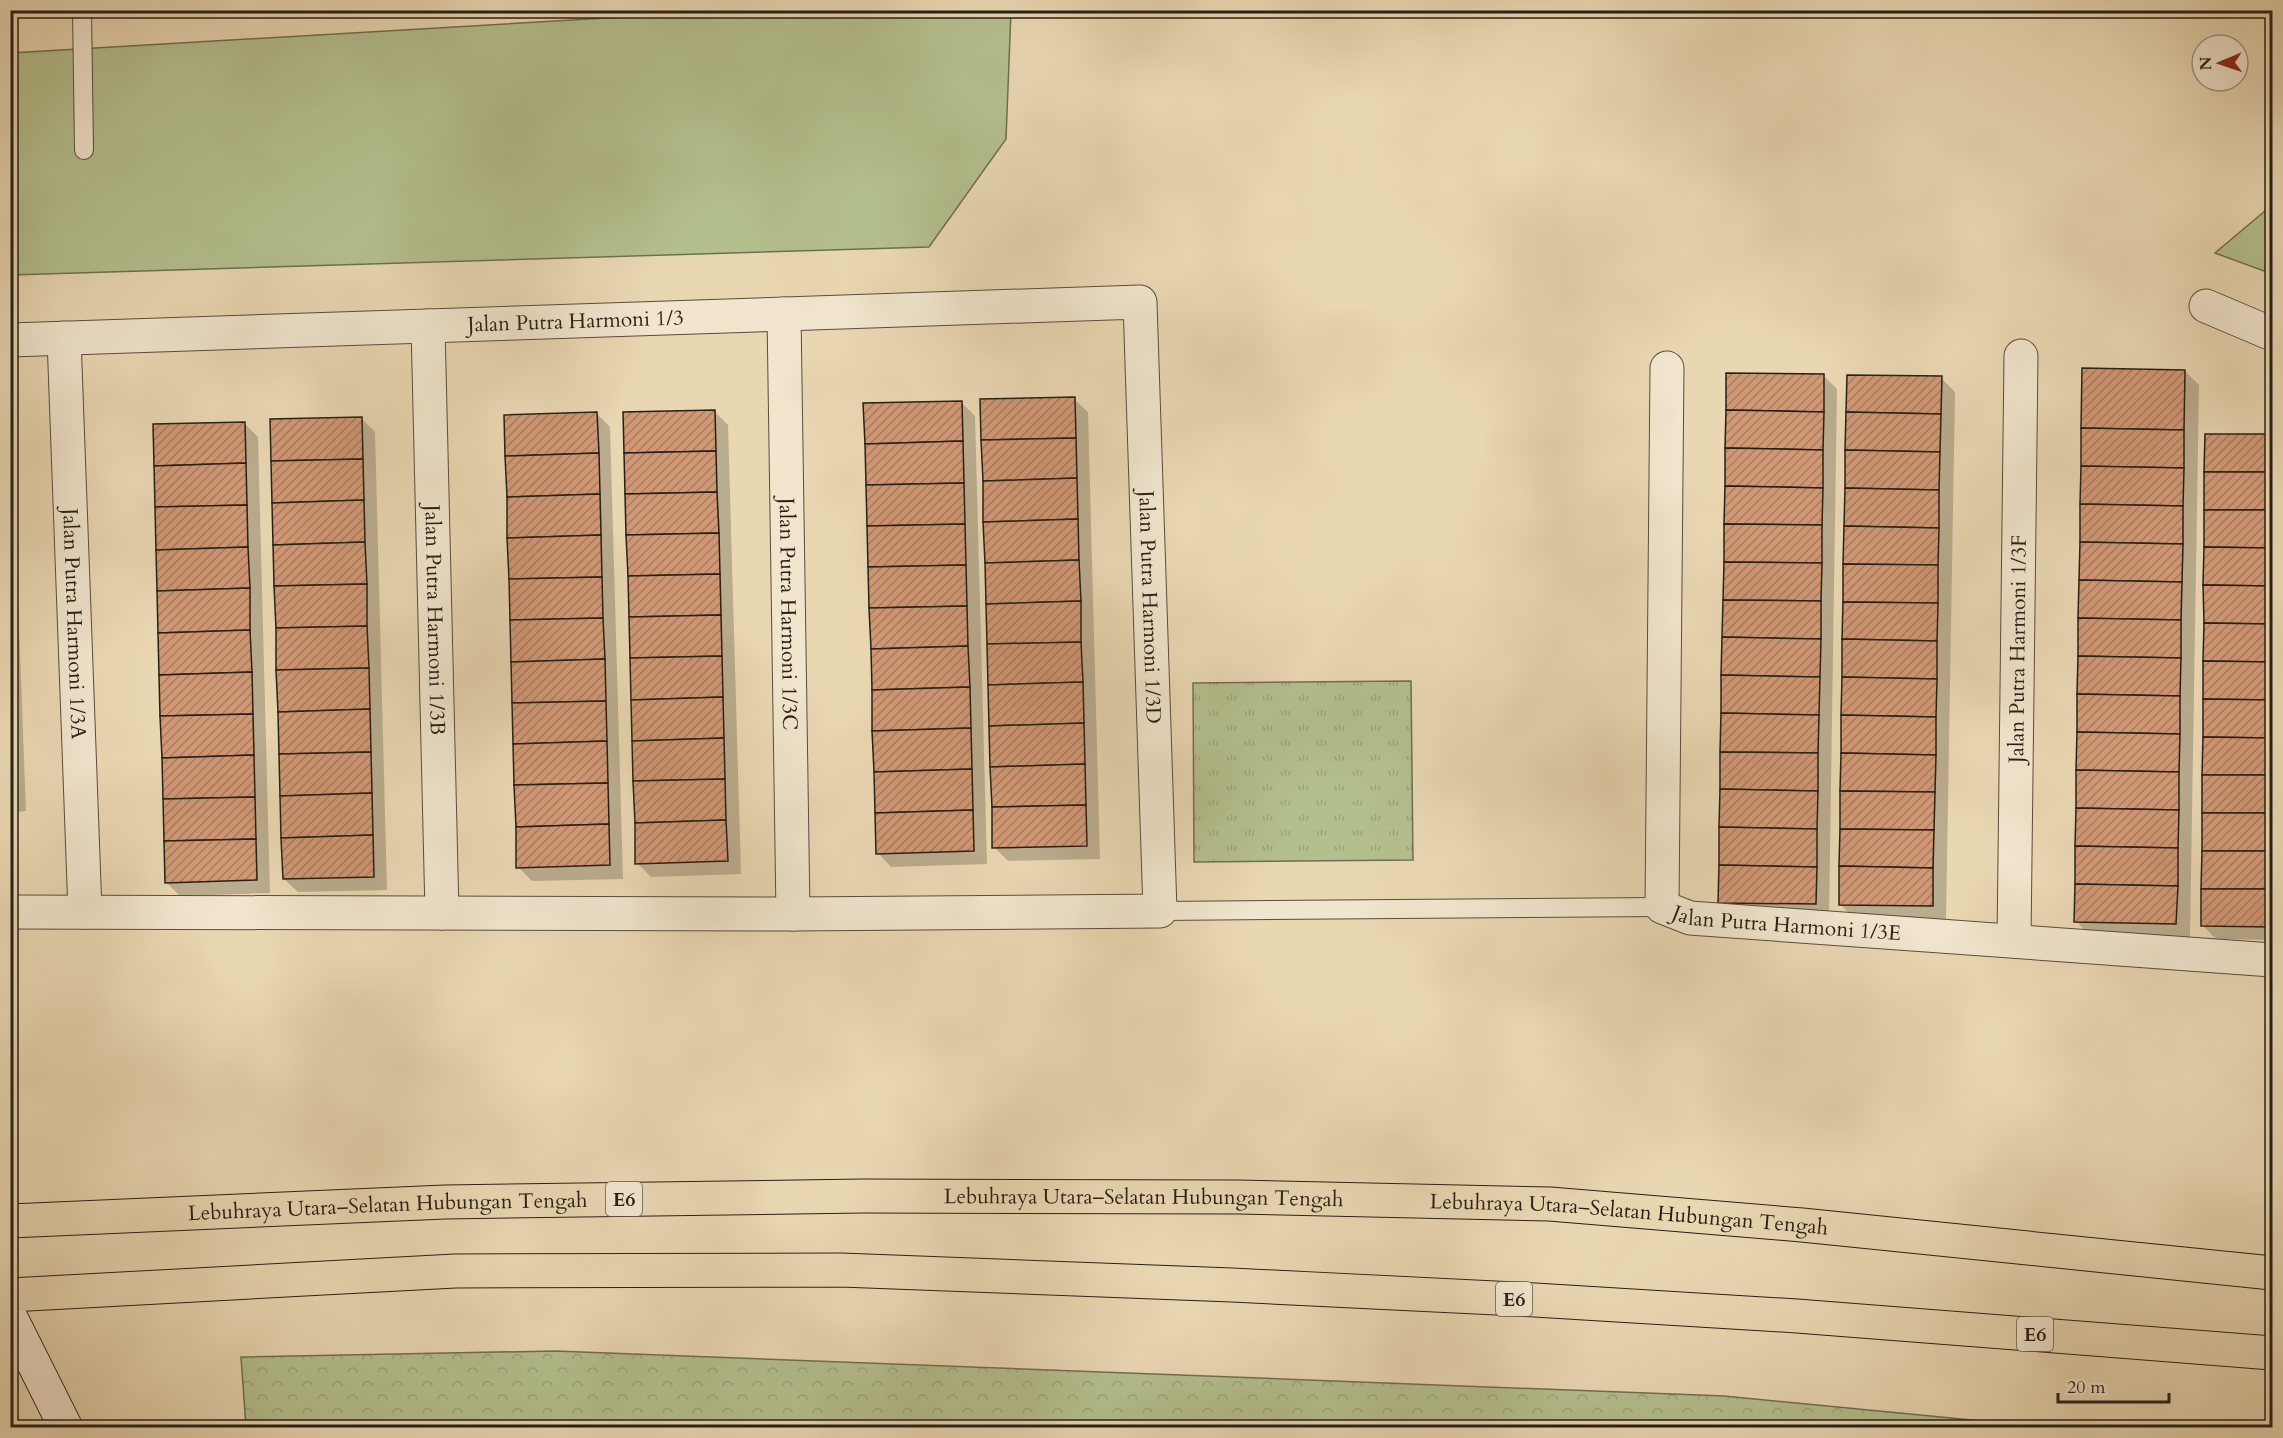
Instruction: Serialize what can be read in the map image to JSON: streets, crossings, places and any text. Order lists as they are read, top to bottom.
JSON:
{
  "streets": {
    "highway": ["Lebuhraya Utara–Selatan Hubungan Tengah", "E6"],
    "street": [
      "Jalan Putra Harmoni 1/3",
      "Jalan Putra Harmoni 1/3D",
      "Jalan Putra Harmoni 1/3C",
      "Jalan Putra Harmoni 1/3B",
      "Jalan Putra Harmoni 1/3A",
      "Jalan Putra Harmoni 1/3F",
      "Jalan Putra Harmoni 1/3E"
    ]
  },
  "crossings": [
    ["Jalan Putra Harmoni 1/3", "Jalan Putra Harmoni 1/3D"],
    ["Jalan Putra Harmoni 1/3", "Jalan Putra Harmoni 1/3C"],
    ["Jalan Putra Harmoni 1/3", "Jalan Putra Harmoni 1/3B"],
    ["Jalan Putra Harmoni 1/3", "Jalan Putra Harmoni 1/3A"],
    ["Jalan Putra Harmoni 1/3F", "Jalan Putra Harmoni 1/3E"]
  ],
  "scale_bar": "20 m",
  "north": "left"
}
